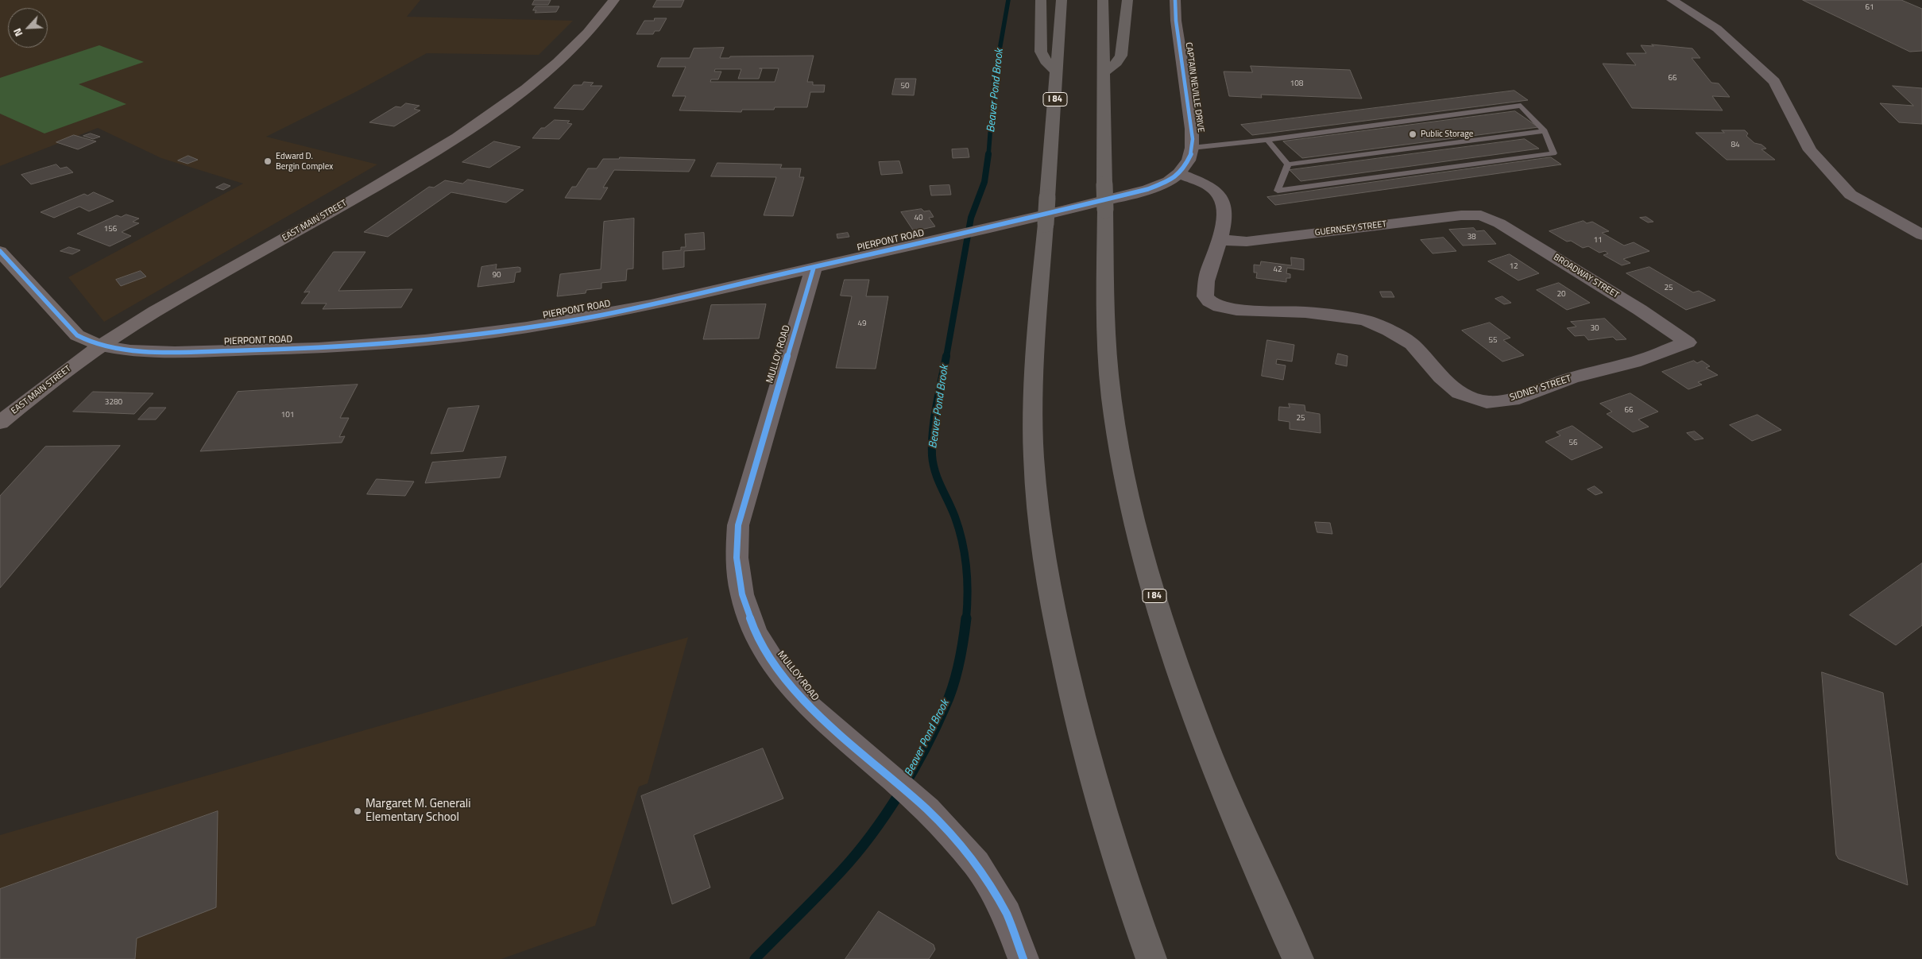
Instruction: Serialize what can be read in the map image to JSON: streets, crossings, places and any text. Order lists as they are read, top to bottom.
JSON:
{
  "streets": {
    "highway": ["I 84"],
    "main road": ["EAST MAIN STREET", "PIERPONT ROAD"],
    "street": [
      "CAPTAIN NEVILLE DRIVE",
      "GUERNSEY STREET",
      "BROADWAY STREET",
      "MULLOY ROAD",
      "SIDNEY STREET"
    ]
  },
  "crossings": [
    ["CAPTAIN NEVILLE DRIVE", "PIERPONT ROAD"],
    ["EAST MAIN STREET", "PIERPONT ROAD"],
    ["GUERNSEY STREET", "BROADWAY STREET"],
    ["GUERNSEY STREET", "SIDNEY STREET"],
    ["PIERPONT ROAD", "MULLOY ROAD"],
    ["BROADWAY STREET", "SIDNEY STREET"]
  ],
  "water": ["Beaver Pond Brook"],
  "places": ["Public Storage", "Edward D. Bergin Complex", "Margaret M. Generali Elementary School"],
  "house_numbers": [
    "61",
    "66",
    "108",
    "50",
    "84",
    "40",
    "156",
    "38",
    "11",
    "12",
    "42",
    "90",
    "25",
    "20",
    "49",
    "30",
    "55",
    "3280",
    "66",
    "101",
    "25",
    "56"
  ],
  "north": "bottom left"
}
